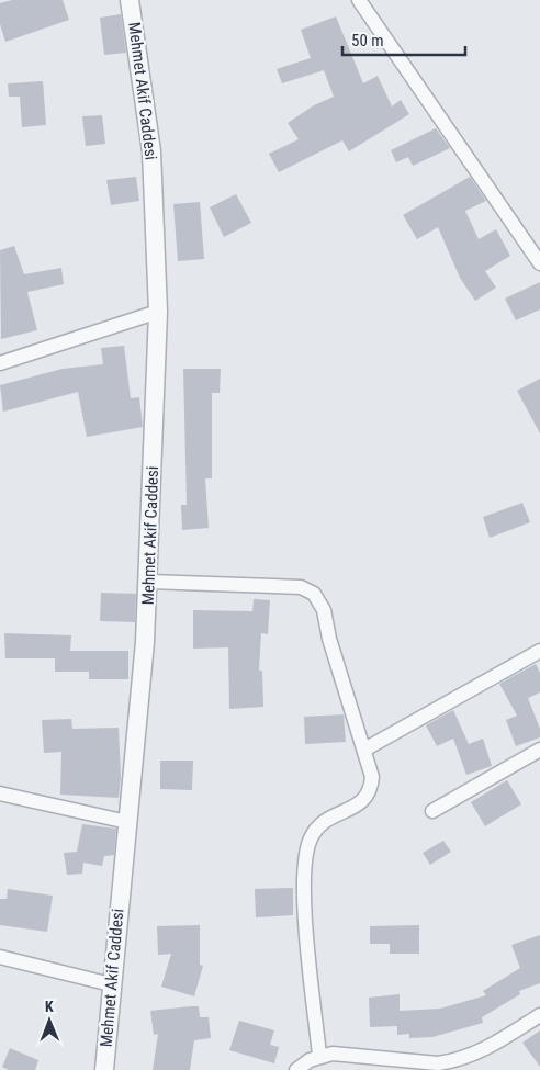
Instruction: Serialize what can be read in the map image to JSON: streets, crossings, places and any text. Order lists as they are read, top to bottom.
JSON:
{
  "streets": {
    "street": ["Mehmet Akif Caddesi"]
  },
  "scale_bar": "50 m",
  "north": "top"
}
